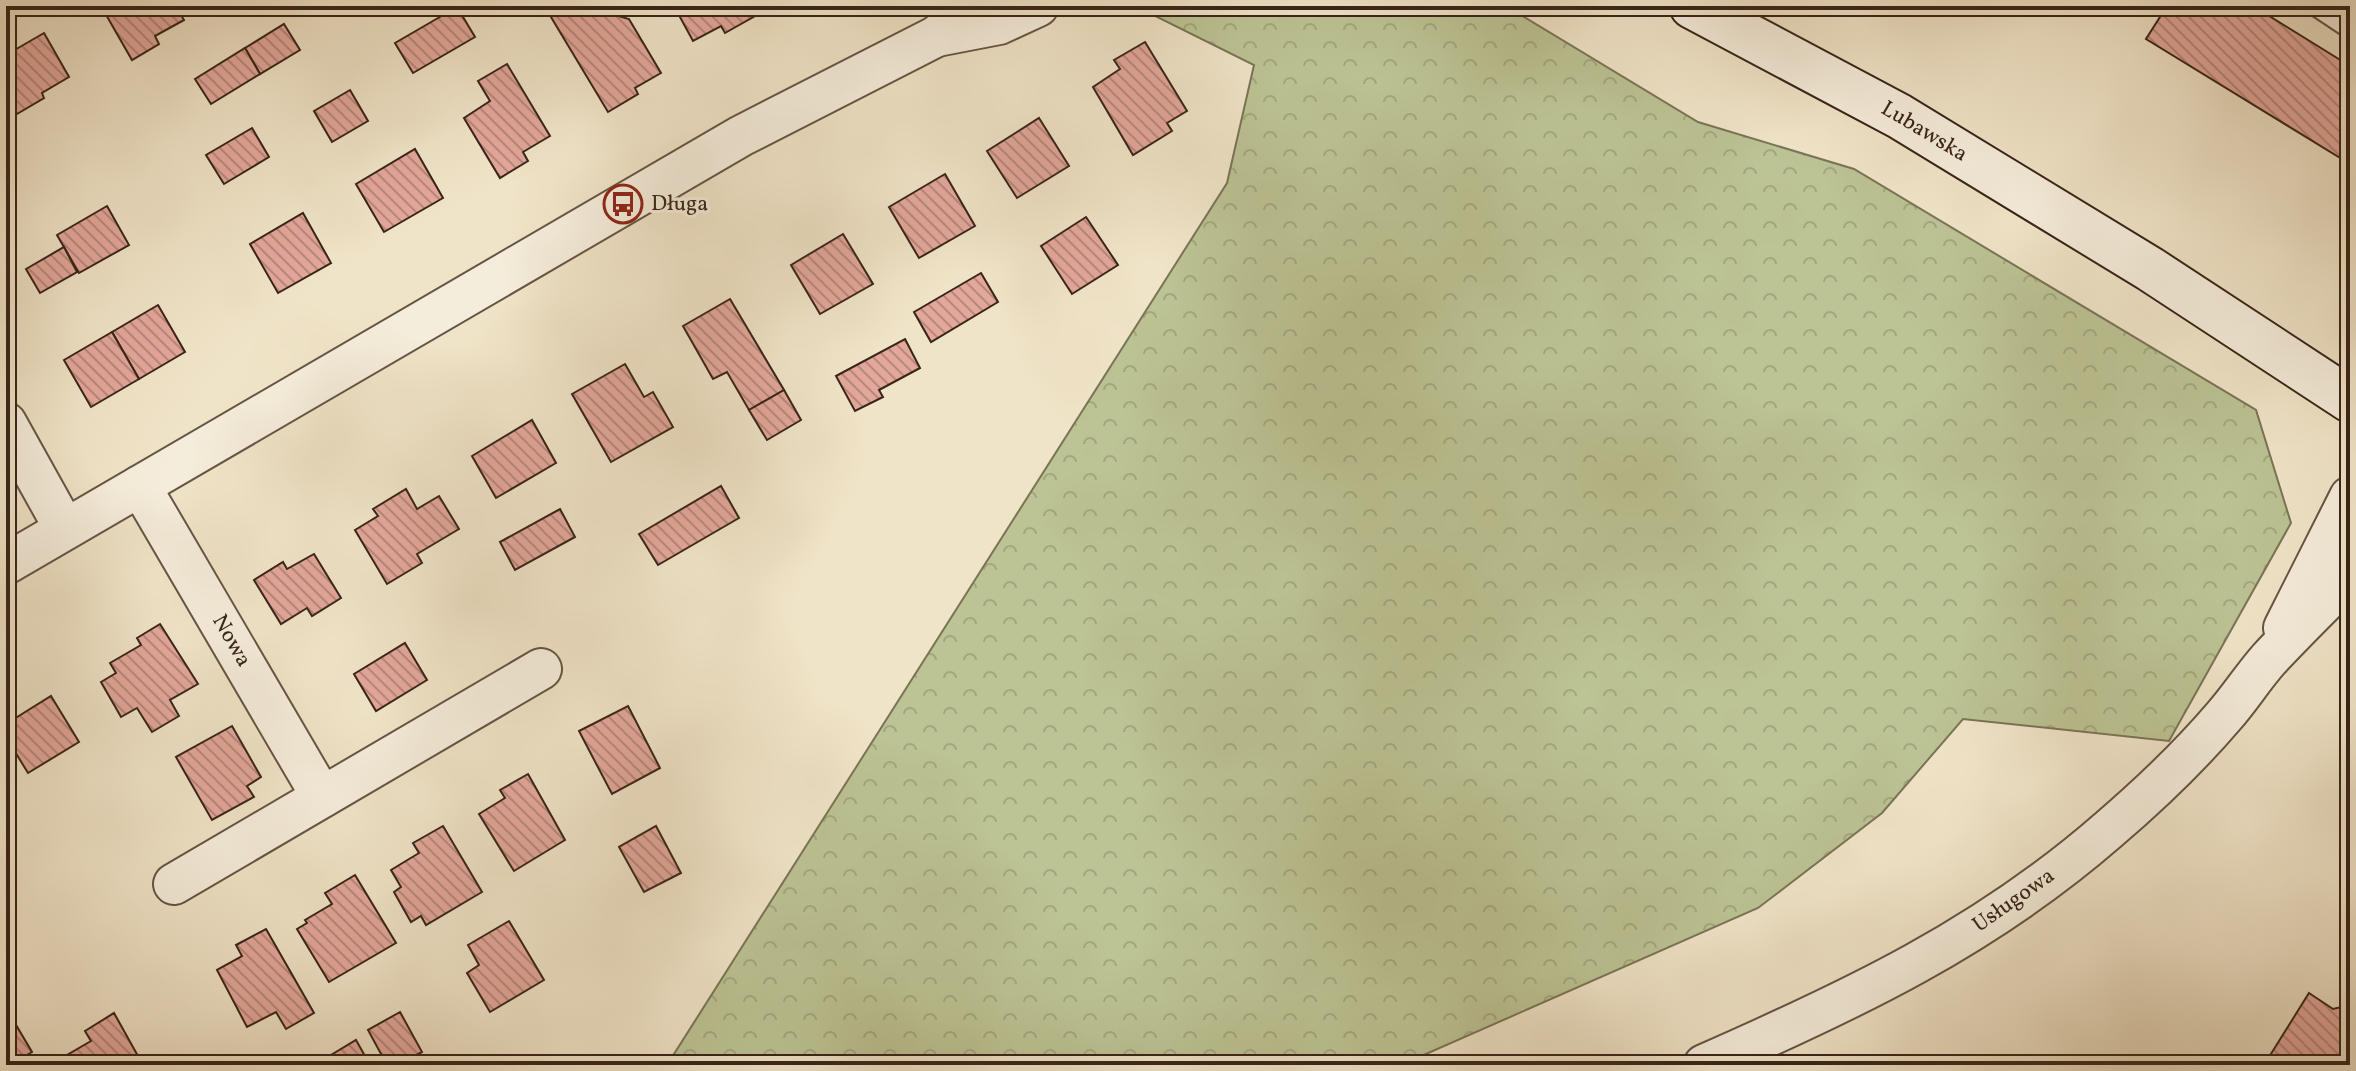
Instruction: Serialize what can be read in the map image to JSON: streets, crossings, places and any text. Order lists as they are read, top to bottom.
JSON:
{
  "streets": {
    "main road": ["Lubawska"],
    "street": ["Nowa", "Usługowa"]
  },
  "places": {
    "bus stop": ["Długa"]
  }
}
